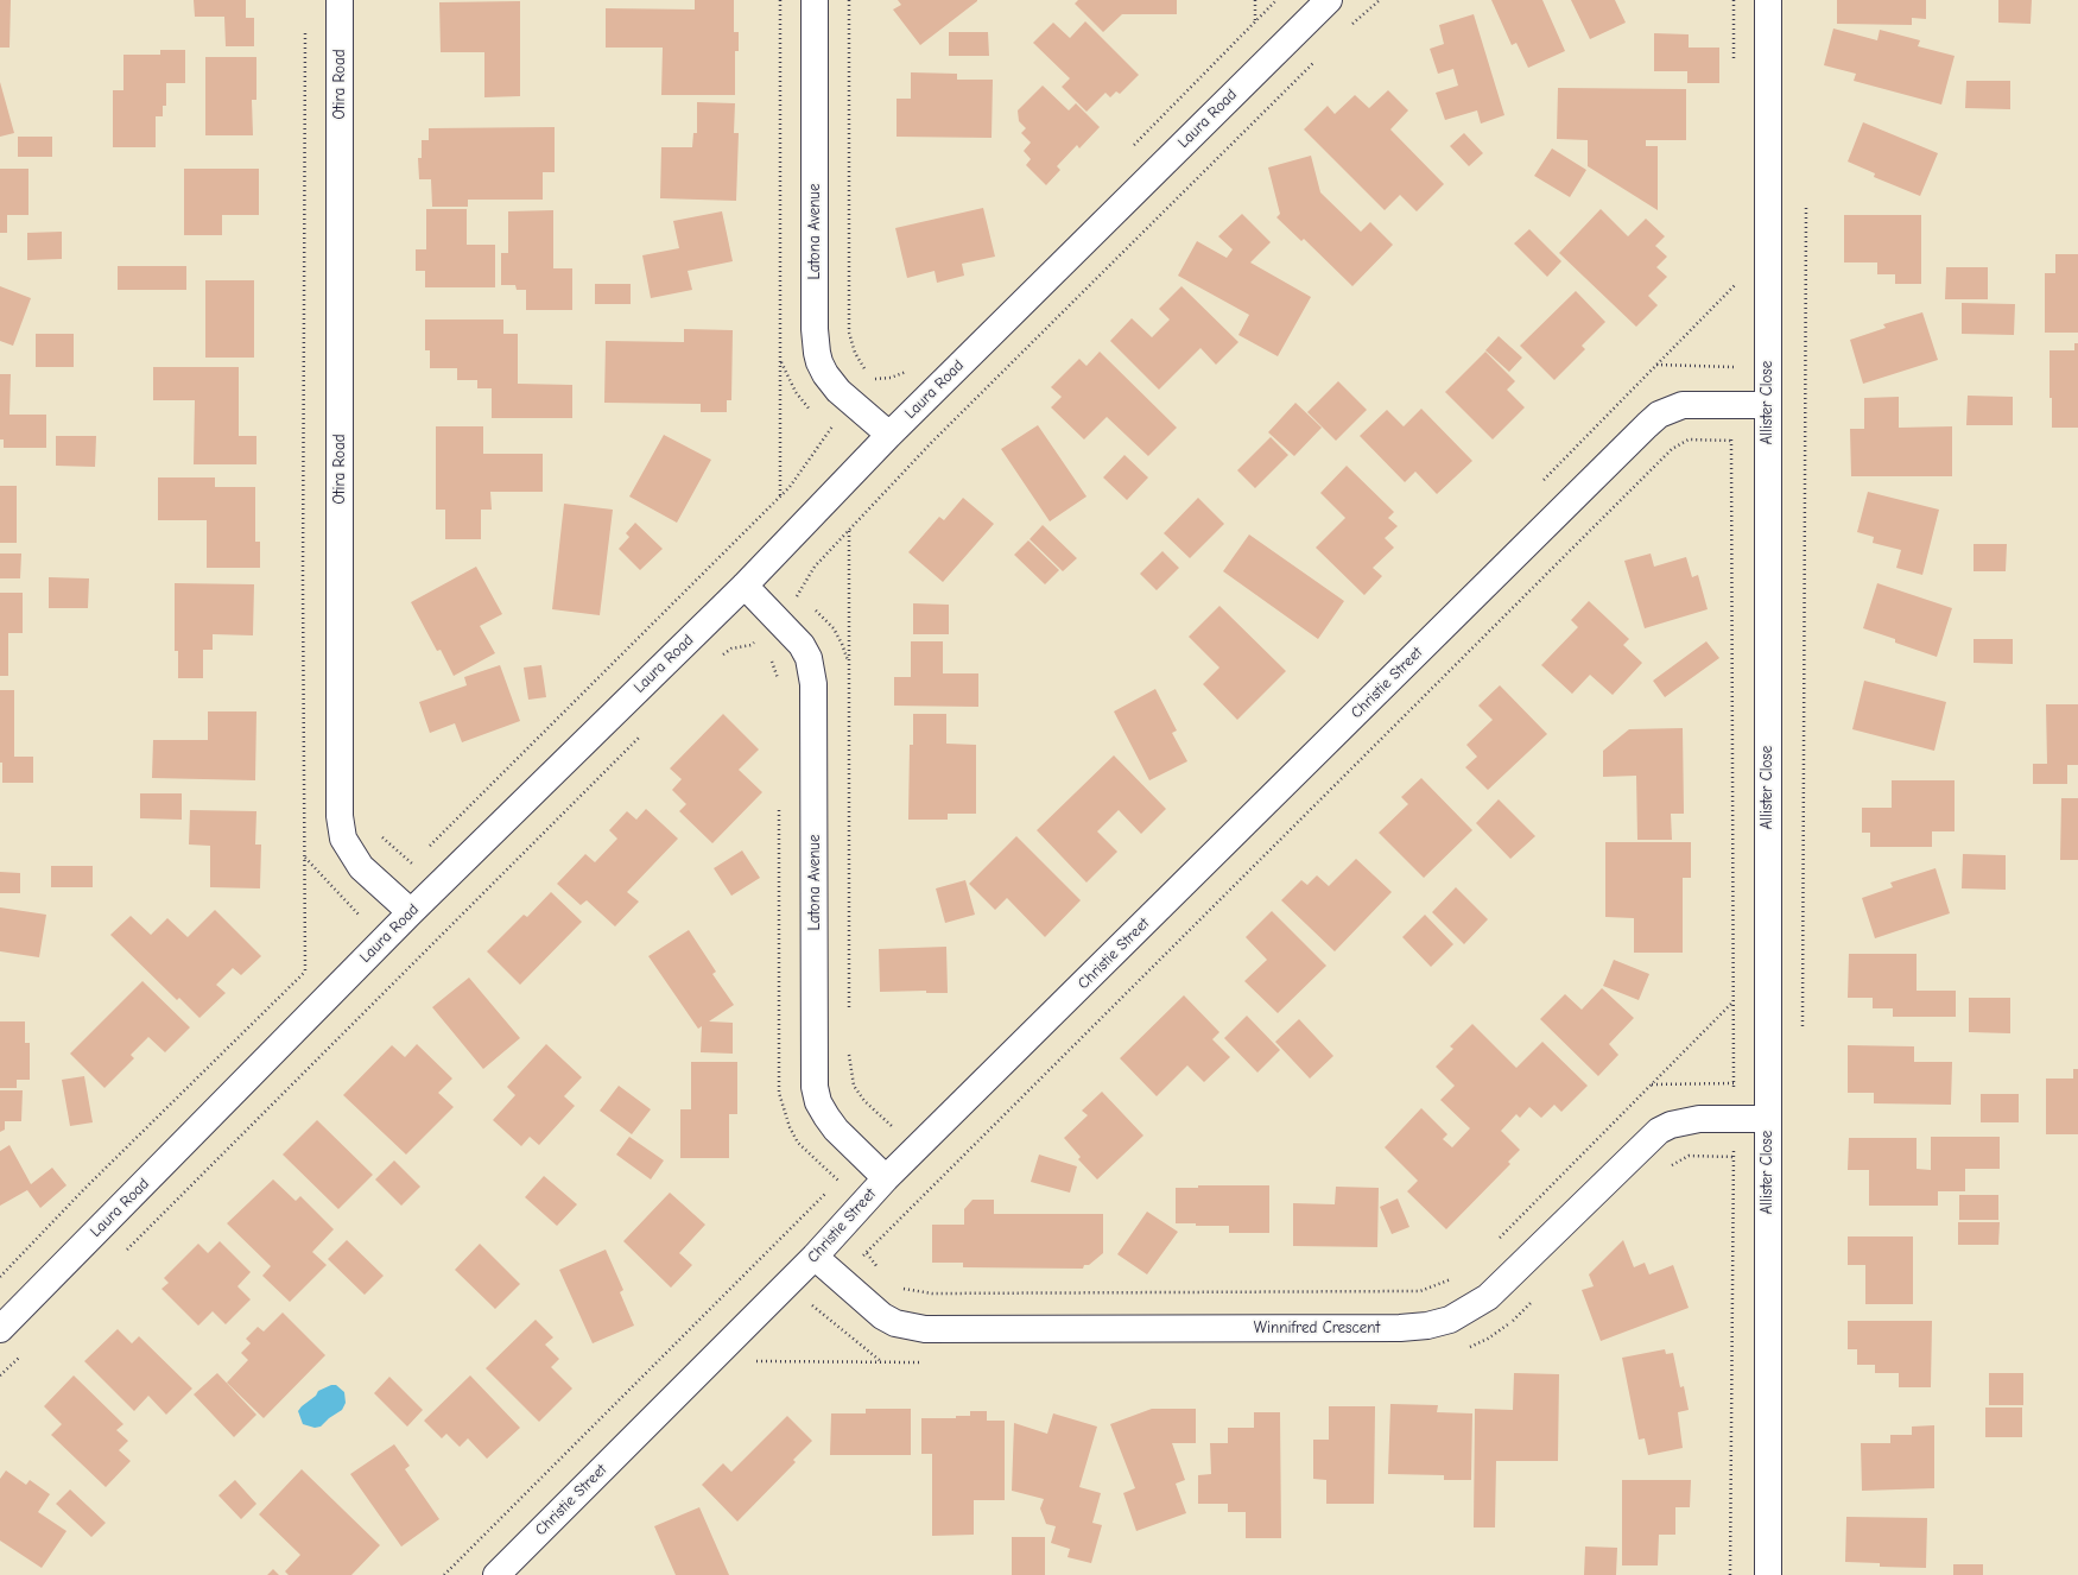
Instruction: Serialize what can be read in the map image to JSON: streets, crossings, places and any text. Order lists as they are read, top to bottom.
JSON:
{
  "streets": {
    "street": [
      "Otira Road",
      "Laura Road",
      "Latona Avenue",
      "Allister Close",
      "Christie Street",
      "Winnifred Crescent"
    ]
  },
  "crossings": [
    ["Otira Road", "Laura Road"],
    ["Laura Road", "Latona Avenue"],
    ["Latona Avenue", "Christie Street"],
    ["Allister Close", "Christie Street"],
    ["Allister Close", "Winnifred Crescent"],
    ["Christie Street", "Winnifred Crescent"]
  ]
}
